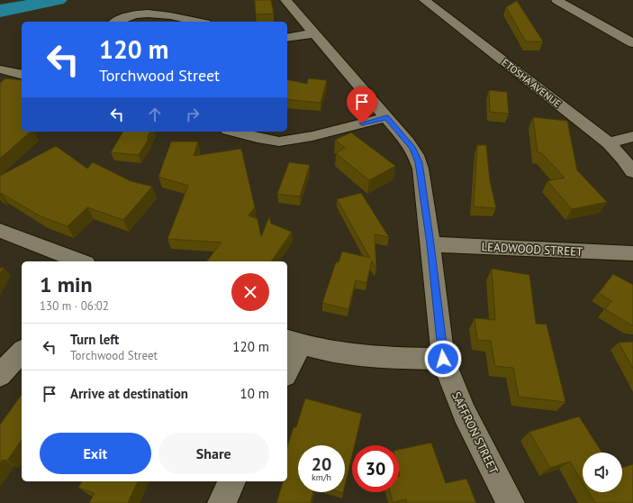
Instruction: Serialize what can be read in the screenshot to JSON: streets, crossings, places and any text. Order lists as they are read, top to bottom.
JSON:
{
  "streets": {
    "street": ["ETOSHA AVENUE", "LEADWOOD STREET", "SAFFRON STREET"]
  },
  "crossings": [
    ["LEADWOOD STREET", "SAFFRON STREET"]
  ],
  "page": {
    "turn": ["120 m", "Torchwood Street"],
    "heading": ["1 min", "130 m · 06:02"],
    "list": [
      {
        "name": "Turn left",
        "note": "Torchwood Street",
        "value": "120 m"
      },
      {
        "name": "Arrive at destination",
        "value": "10 m"
      }
    ],
    "buttons": ["Exit", "Share"],
    "speed": "20 km/h",
    "limit": "30"
  }
}
